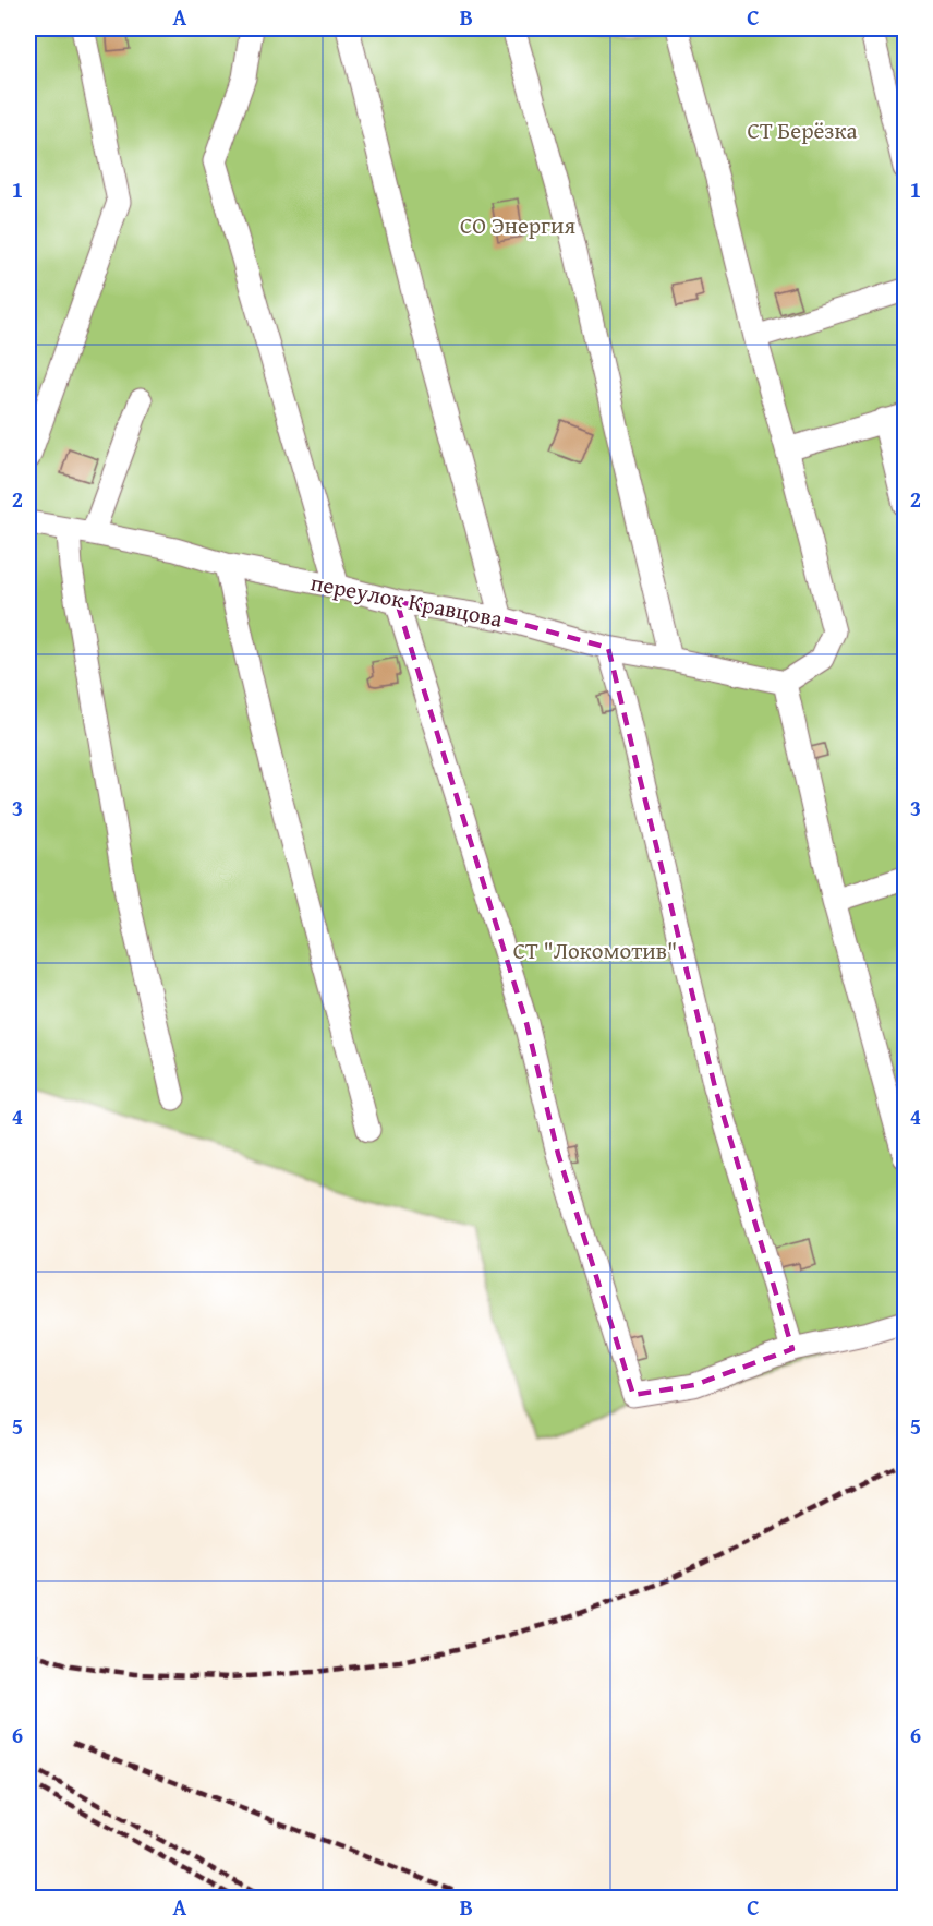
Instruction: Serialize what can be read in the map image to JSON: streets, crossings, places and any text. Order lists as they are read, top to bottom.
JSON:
{
  "streets": {
    "street": ["переулок Кравцова"]
  },
  "parks": ["СТ Берёзка", "СО Энергия", "СТ \"Локомотив\""],
  "grid": {
    "columns": ["A", "B", "C"],
    "rows": [
      "1",
      "2",
      "3",
      "4",
      "5",
      "6"
    ]
  }
}
